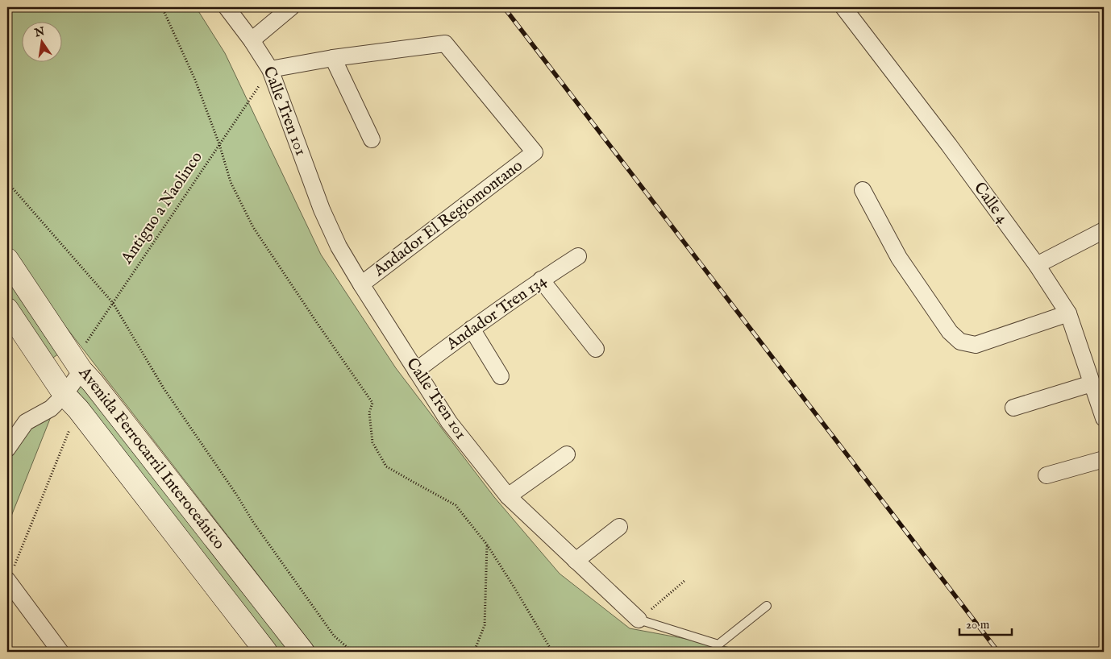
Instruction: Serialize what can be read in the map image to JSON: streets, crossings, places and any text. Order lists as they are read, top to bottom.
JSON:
{
  "streets": {
    "main road": ["Avenida Ferrocarril Interoceánico"],
    "street": [
      "Calle Tren 101",
      "Calle 4",
      "Andador El Regiomontano",
      "Andador Tren 134"
    ],
    "path": ["Antiguo a Naolinco"]
  },
  "crossings": [
    ["Calle Tren 101", "Antiguo a Naolinco"],
    ["Calle Tren 101", "Andador El Regiomontano"],
    ["Calle Tren 101", "Andador Tren 134"],
    ["Antiguo a Naolinco", "Avenida Ferrocarril Interoceánico"]
  ],
  "scale_bar": "20 m",
  "north": "top"
}
